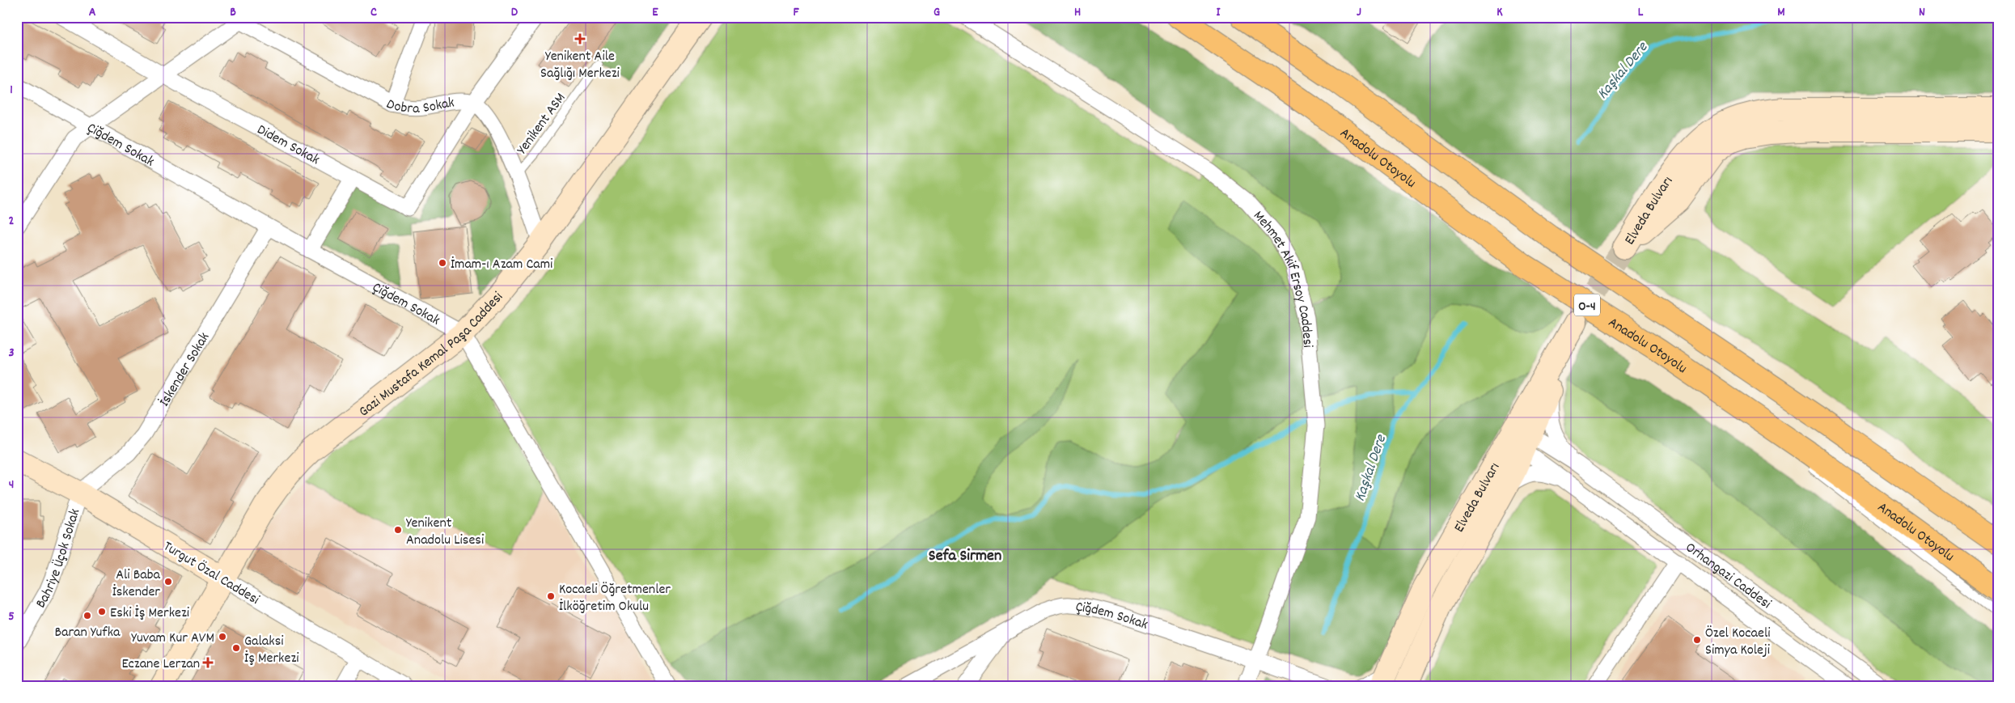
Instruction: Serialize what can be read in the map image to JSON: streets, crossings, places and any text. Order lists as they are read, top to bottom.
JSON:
{
  "streets": {
    "highway": ["Anadolu Otoyolu", "O-4"],
    "main road": ["Elveda Bulvarı", "Gazi Mustafa Kemal Paşa Caddesi", "Turgut Özal Caddesi"],
    "street": [
      "Dobra Sokak",
      "Didem Sokak",
      "Çiğdem Sokak",
      "Mehmet Akif Ersoy Caddesi",
      "İskender Sokak",
      "Bahriye Üçok Sokak",
      "Orhangazi Caddesi"
    ],
    "lane": ["Yenikent ASM"]
  },
  "crossings": [
    ["Dobra Sokak", "Yenikent ASM"],
    ["Dobra Sokak", "Didem Sokak"],
    ["Dobra Sokak", "Gazi Mustafa Kemal Paşa Caddesi"],
    ["Çiğdem Sokak", "Mehmet Akif Ersoy Caddesi"],
    ["Çiğdem Sokak", "Gazi Mustafa Kemal Paşa Caddesi"],
    ["Çiğdem Sokak", "İskender Sokak"],
    ["Elveda Bulvarı", "Orhangazi Caddesi"],
    ["Gazi Mustafa Kemal Paşa Caddesi", "Turgut Özal Caddesi"],
    ["İskender Sokak", "Bahriye Üçok Sokak"],
    ["İskender Sokak", "Turgut Özal Caddesi"],
    ["Bahriye Üçok Sokak", "Turgut Özal Caddesi"]
  ],
  "districts": ["Sefa Sirmen"],
  "water": ["Kaşkal Dere"],
  "places": {
    "health": ["Yenikent Aile Sağlığı Merkezi", "Eczane Lerzan"],
    "other": [
      "İmam-ı Azam Cami",
      "Yenikent Anadolu Lisesi",
      "Ali Baba İskender",
      "Kocaeli Öğretmenler İlköğretim Okulu",
      "Eski İş Merkezi",
      "Baran Yufka",
      "Yuvam Kur AVM",
      "Özel Kocaeli Simya Koleji",
      "Galaksi İş Merkezi"
    ]
  },
  "grid": {
    "columns": [
      "A",
      "B",
      "C",
      "D",
      "E",
      "F",
      "G",
      "H",
      "I",
      "J",
      "K",
      "L",
      "M",
      "N"
    ],
    "rows": [
      "1",
      "2",
      "3",
      "4",
      "5"
    ]
  }
}
